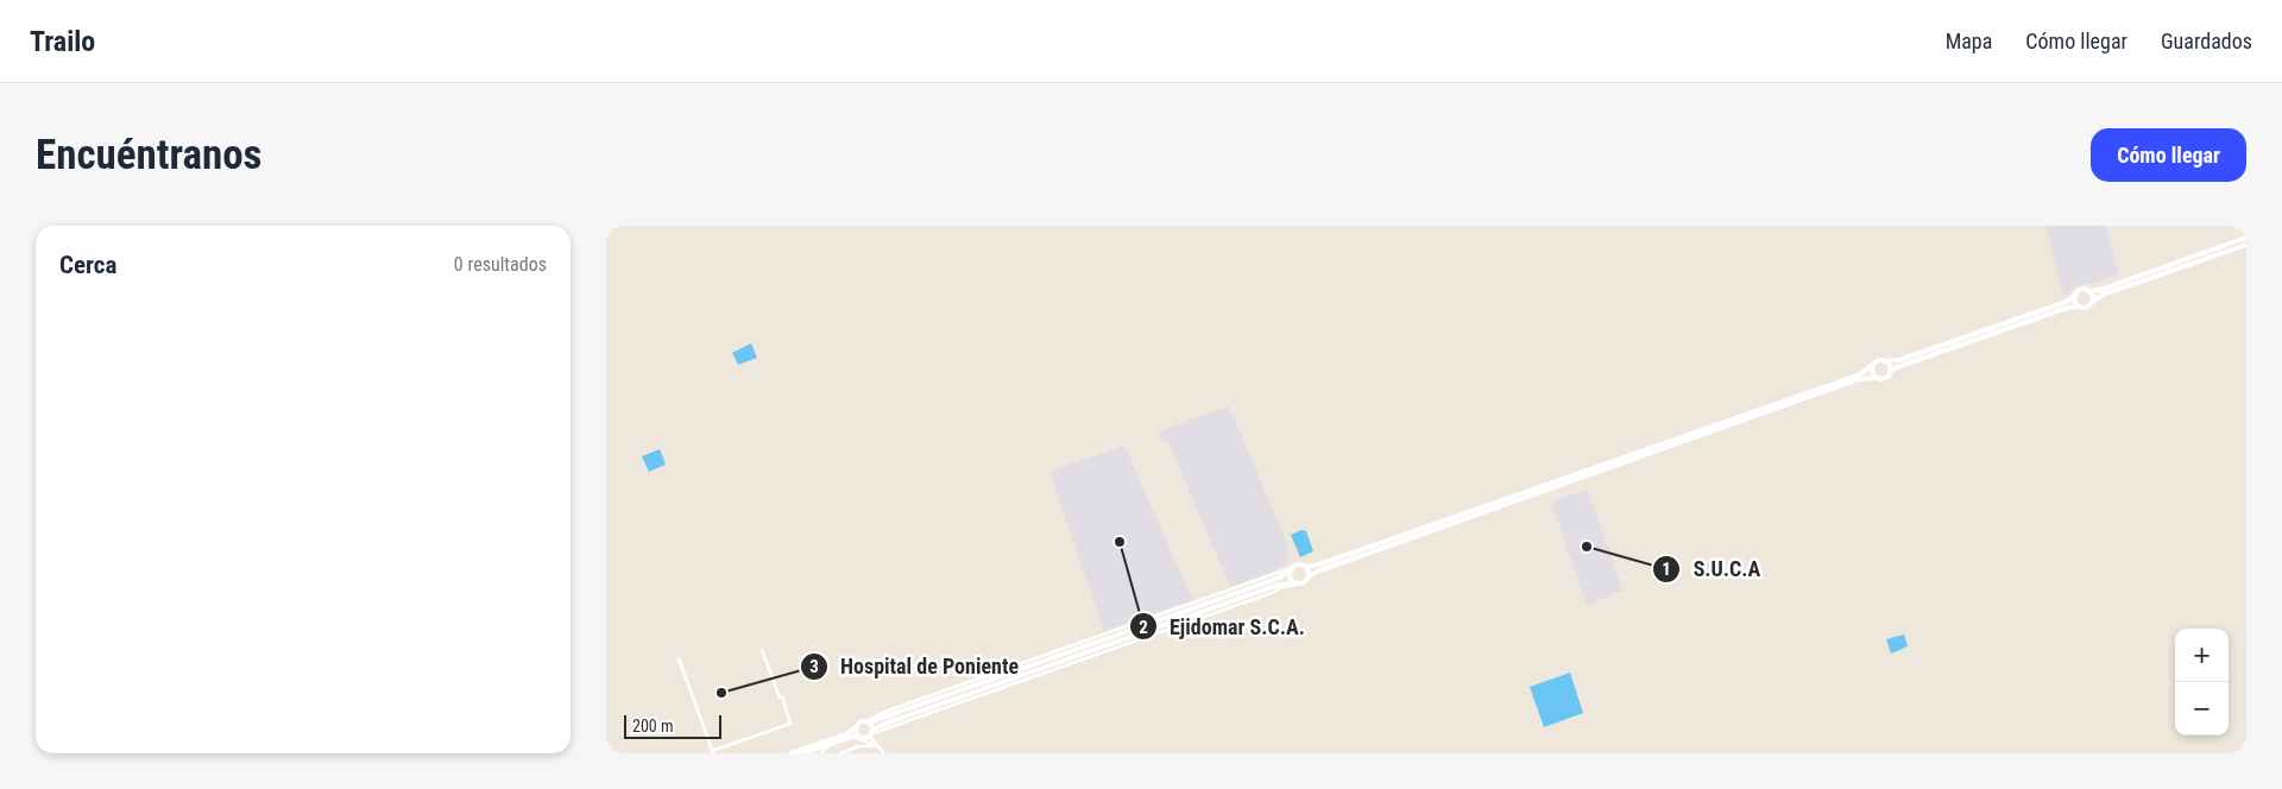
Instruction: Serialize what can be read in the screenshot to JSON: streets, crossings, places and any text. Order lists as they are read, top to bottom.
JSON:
{
  "places": ["Ejidomar S.C.A.", "S.U.C.A", "Hospital de Poniente"],
  "scale_bar": "200 m",
  "page": {
    "header": "Trailo",
    "nav": ["Mapa", "Cómo llegar", "Guardados"],
    "buttons": "Cómo llegar",
    "title": "Encuéntranos",
    "heading": ["Cerca", "0 resultados"],
    "map_buttons": ["+", "−"],
    "scale": "200 m"
  }
}
